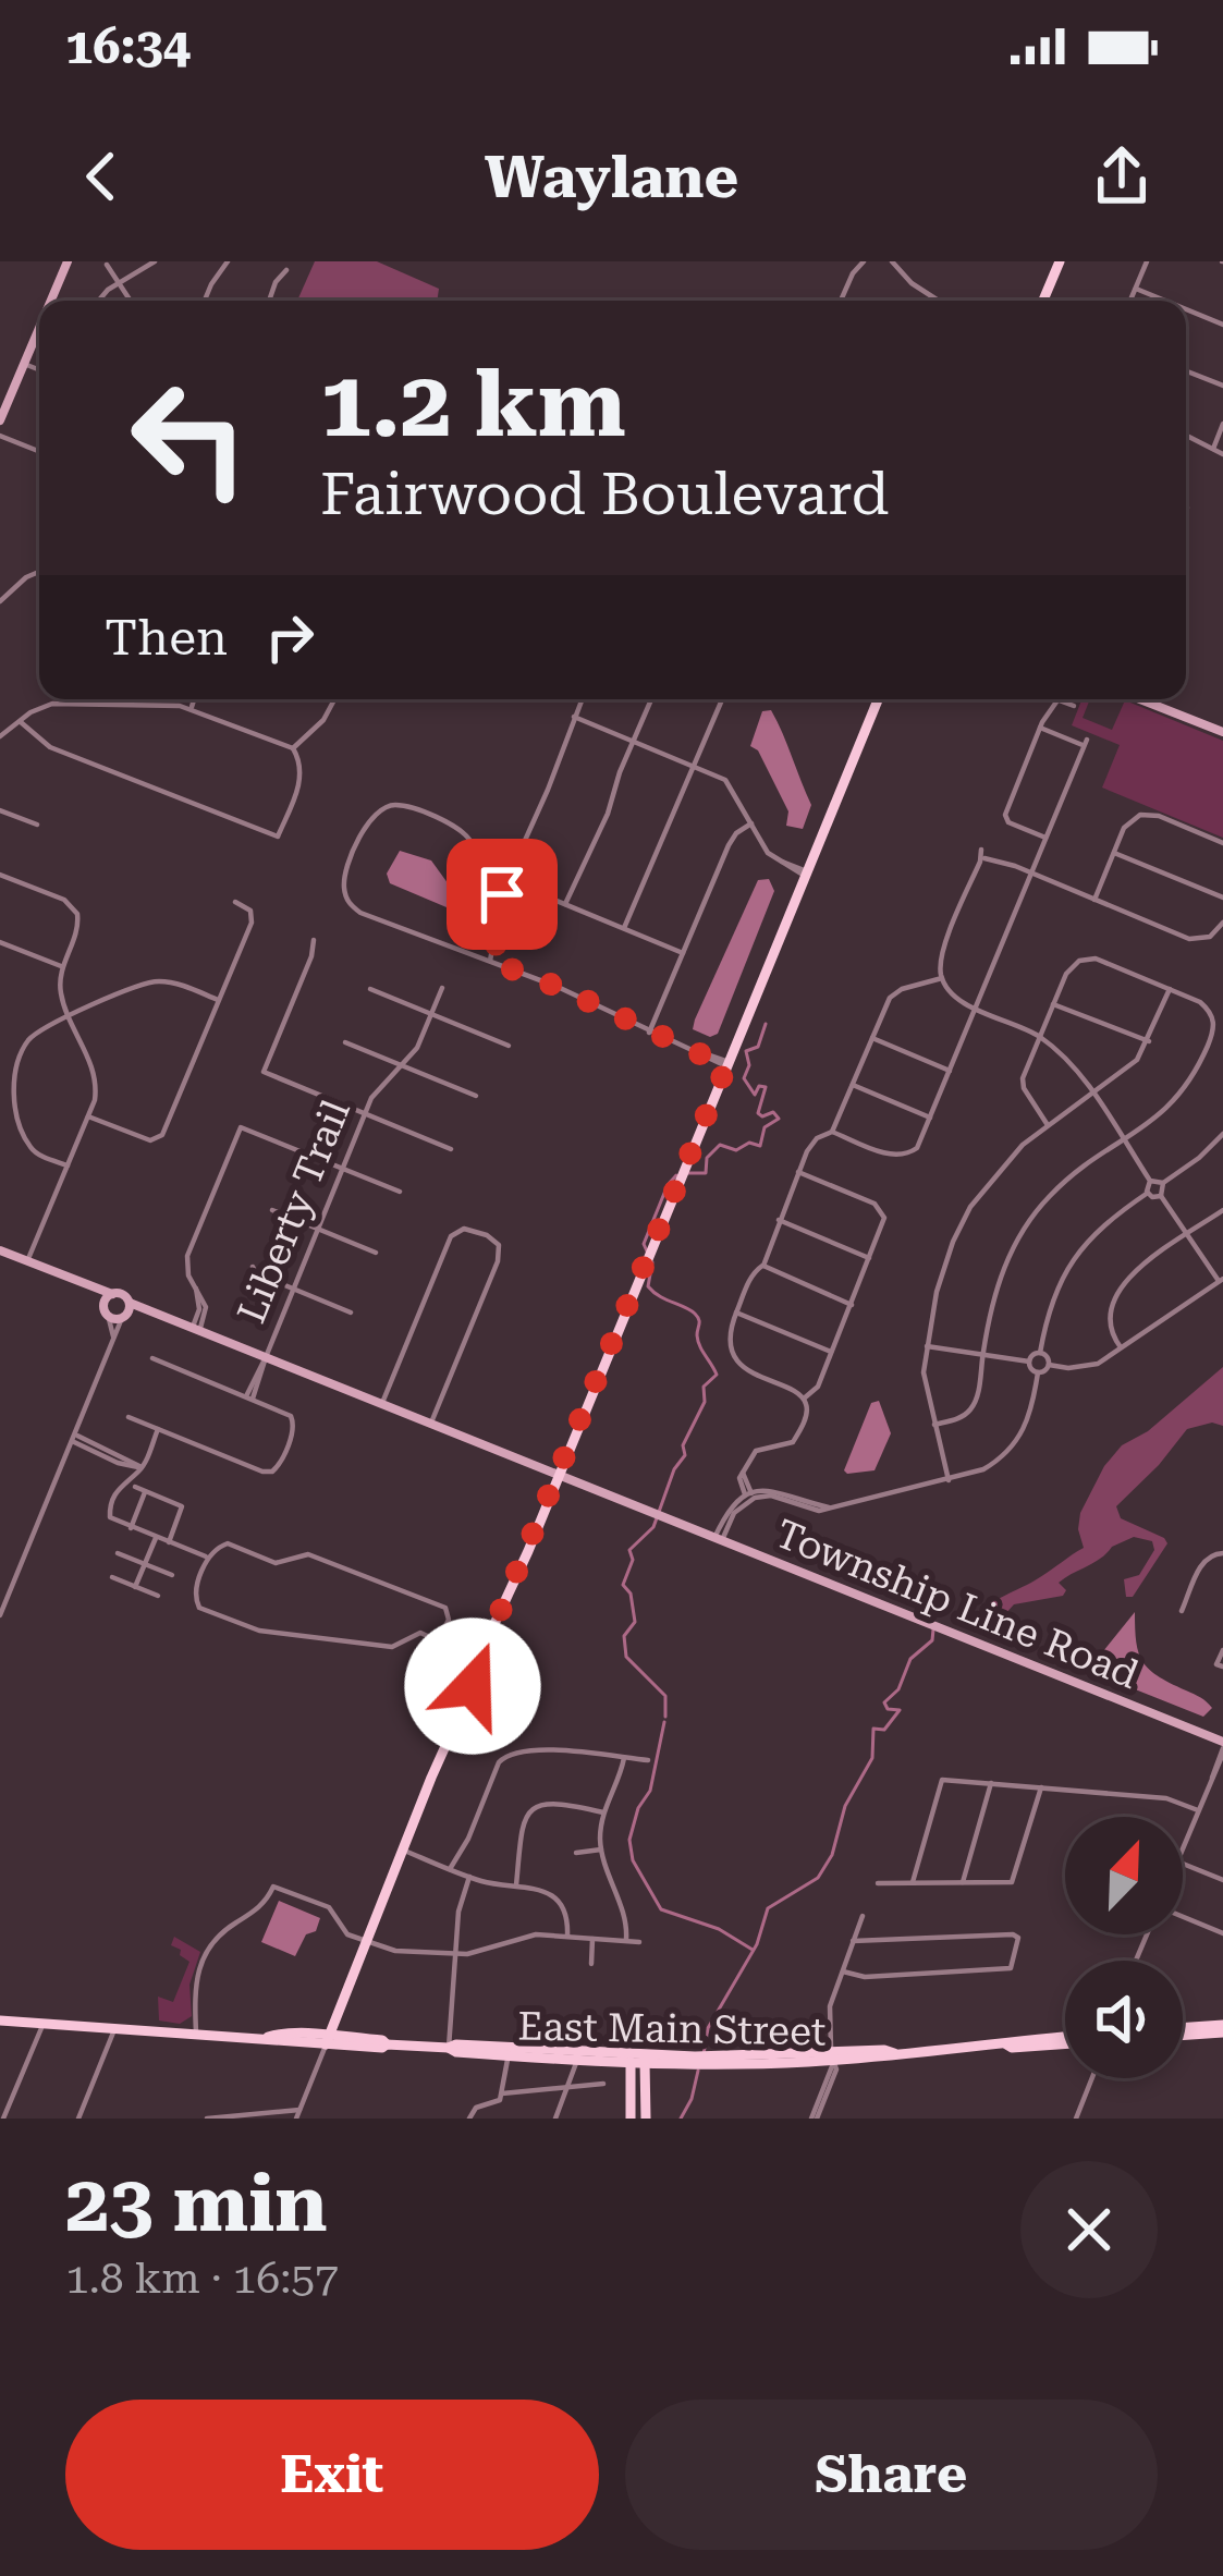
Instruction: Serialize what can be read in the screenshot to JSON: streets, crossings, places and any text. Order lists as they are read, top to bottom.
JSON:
{
  "streets": {
    "main road": ["East Main Street"],
    "street": ["Liberty Trail", "Township Line Road"]
  },
  "crossings": [
    ["Liberty Trail", "Township Line Road"]
  ],
  "north": "top right",
  "page": {
    "status": "16:34",
    "header": "Waylane",
    "turn": ["1.2 km", "Fairwood Boulevard"],
    "then": "Then",
    "heading": ["23 min", "1.8 km · 16:57"],
    "buttons": ["Exit", "Share"]
  }
}
